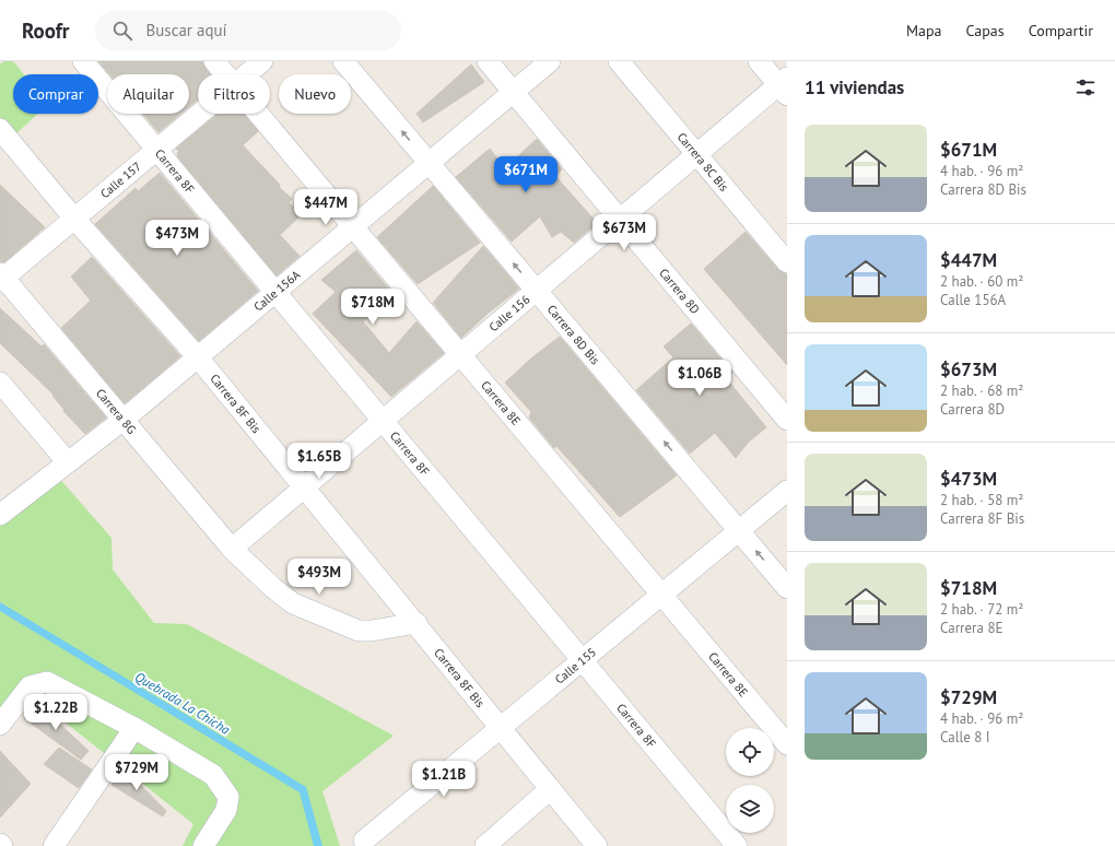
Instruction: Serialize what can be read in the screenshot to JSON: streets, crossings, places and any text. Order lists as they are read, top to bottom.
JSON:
{
  "streets": {
    "street": [
      "Carrera 8C Bis",
      "Carrera 8F",
      "Calle 157",
      "Calle 156A",
      "Carrera 8D",
      "Calle 156",
      "Carrera 8D Bis",
      "Carrera 8E",
      "Carrera 8F Bis",
      "Carrera 8G",
      "Calle 155"
    ]
  },
  "crossings": [
    ["Carrera 8C Bis", "Calle 156"],
    ["Carrera 8F", "Calle 157"],
    ["Carrera 8F", "Calle 156A"],
    ["Carrera 8F", "Calle 156"],
    ["Carrera 8F", "Calle 155"],
    ["Calle 157", "Carrera 8F Bis"],
    ["Calle 157", "Carrera 8G"],
    ["Calle 156A", "Carrera 8D"],
    ["Calle 156A", "Carrera 8D Bis"],
    ["Calle 156A", "Carrera 8E"],
    ["Calle 156A", "Carrera 8F Bis"],
    ["Calle 156A", "Carrera 8G"],
    ["Carrera 8D", "Calle 156"],
    ["Calle 156", "Carrera 8D Bis"],
    ["Calle 156", "Carrera 8E"],
    ["Calle 156", "Carrera 8F Bis"],
    ["Calle 156", "Carrera 8G"],
    ["Carrera 8D Bis", "Calle 155"],
    ["Carrera 8E", "Calle 155"],
    ["Carrera 8F Bis", "Carrera 8G"],
    ["Carrera 8F Bis", "Calle 155"]
  ],
  "one_way": ["Carrera 8D Bis"],
  "water": ["Quebrada La Chicha"],
  "page": {
    "header": "Roofr",
    "search": "Buscar aquí",
    "nav": ["Mapa", "Capas", "Compartir"],
    "heading": "11 viviendas",
    "chip": [
      "Comprar",
      "Alquilar",
      "Filtros",
      "Nuevo"
    ],
    "list": [
      {
        "name": "$671M",
        "note": "4 hab. · 96 m² · Carrera 8D Bis"
      },
      {
        "name": "$447M",
        "note": "2 hab. · 60 m² · Calle 156A"
      },
      {
        "name": "$673M",
        "note": "2 hab. · 68 m² · Carrera 8D"
      },
      {
        "name": "$473M",
        "note": "2 hab. · 58 m² · Carrera 8F Bis"
      },
      {
        "name": "$718M",
        "note": "2 hab. · 72 m² · Carrera 8E"
      },
      {
        "name": "$729M",
        "note": "4 hab. · 96 m² · Calle 8 I"
      }
    ],
    "price": [
      "$671M",
      "$447M",
      "$673M",
      "$473M",
      "$718M",
      "$1.06B",
      "$1.65B",
      "$493M",
      "$1.22B",
      "$729M",
      "$1.21B"
    ]
  }
}
